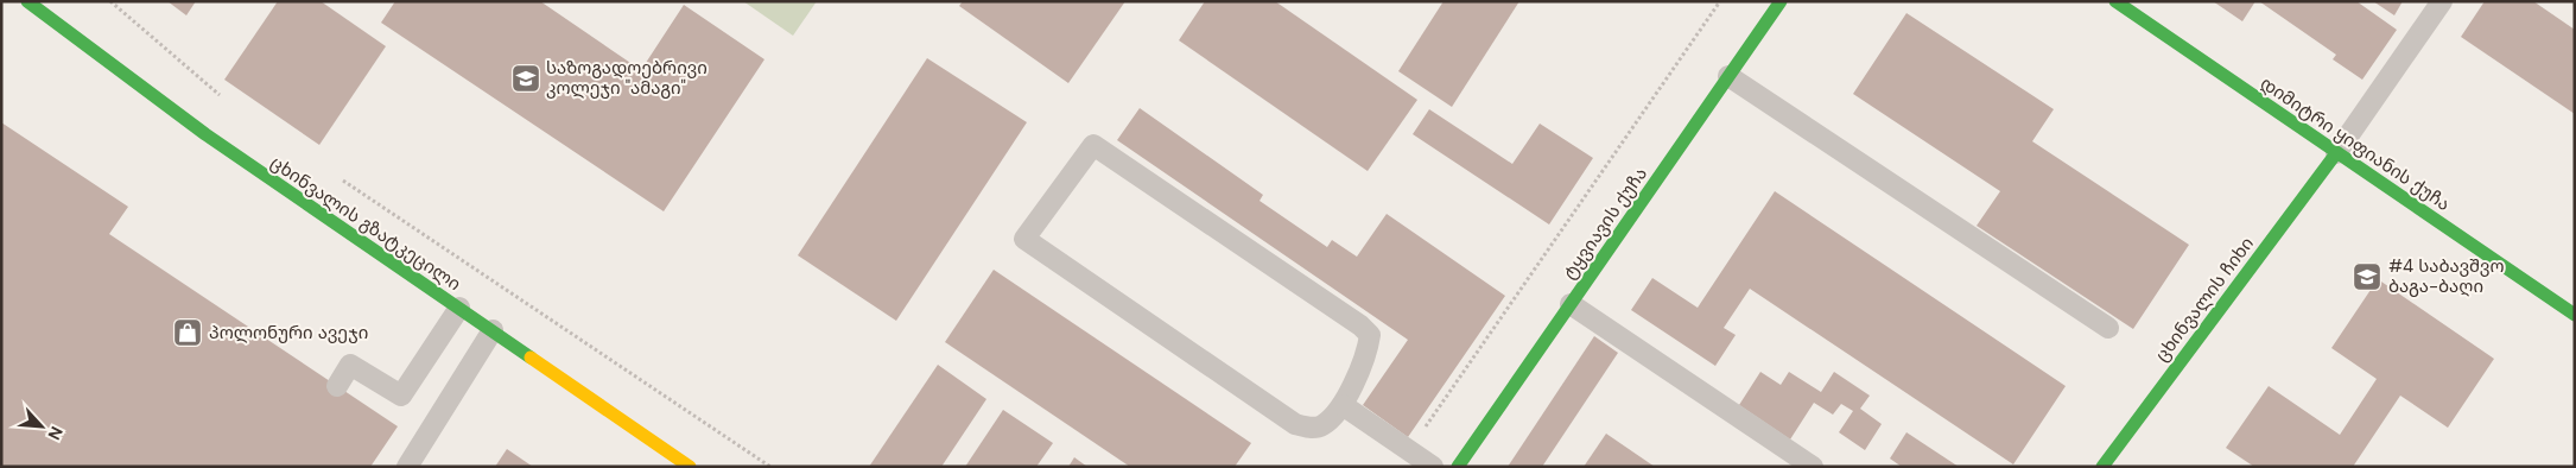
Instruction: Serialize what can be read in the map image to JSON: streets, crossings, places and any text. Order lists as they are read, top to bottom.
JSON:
{
  "streets": {
    "street": [
      "დიმიტრი ყიფიანის ქუჩა",
      "ცხინვალის გზატკეცილი",
      "ტყვიავის ქუჩა",
      "ცხინვალის ჩიხი"
    ]
  },
  "crossings": [
    ["დიმიტრი ყიფიანის ქუჩა", "ცხინვალის ჩიხი"]
  ],
  "places": {
    "school or university": ["საზოგადოებრივი კოლეჯი \"ამაგი\"", "#4 საბავშვო ბაგა-ბაღი"],
    "shop": ["პოლონური ავეჯი"]
  },
  "north": "bottom right"
}
